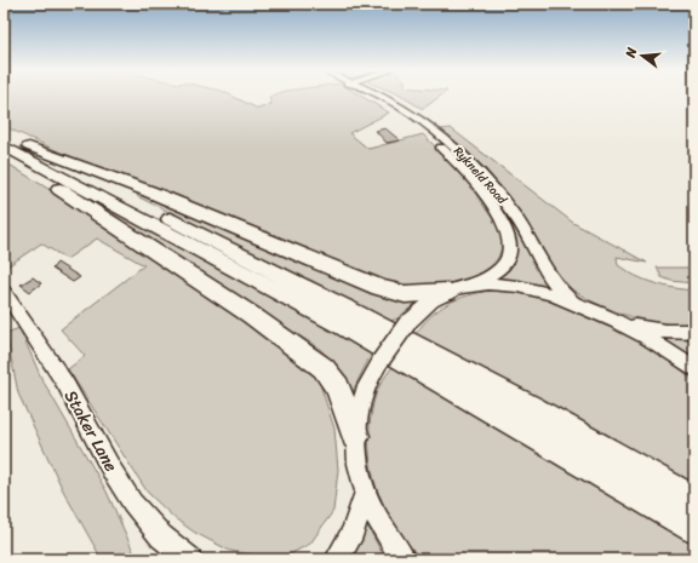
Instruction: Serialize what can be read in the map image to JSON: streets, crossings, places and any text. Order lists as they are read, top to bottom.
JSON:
{
  "streets": {
    "street": ["Rykneld Road", "Staker Lane"]
  },
  "north": "left"
}
